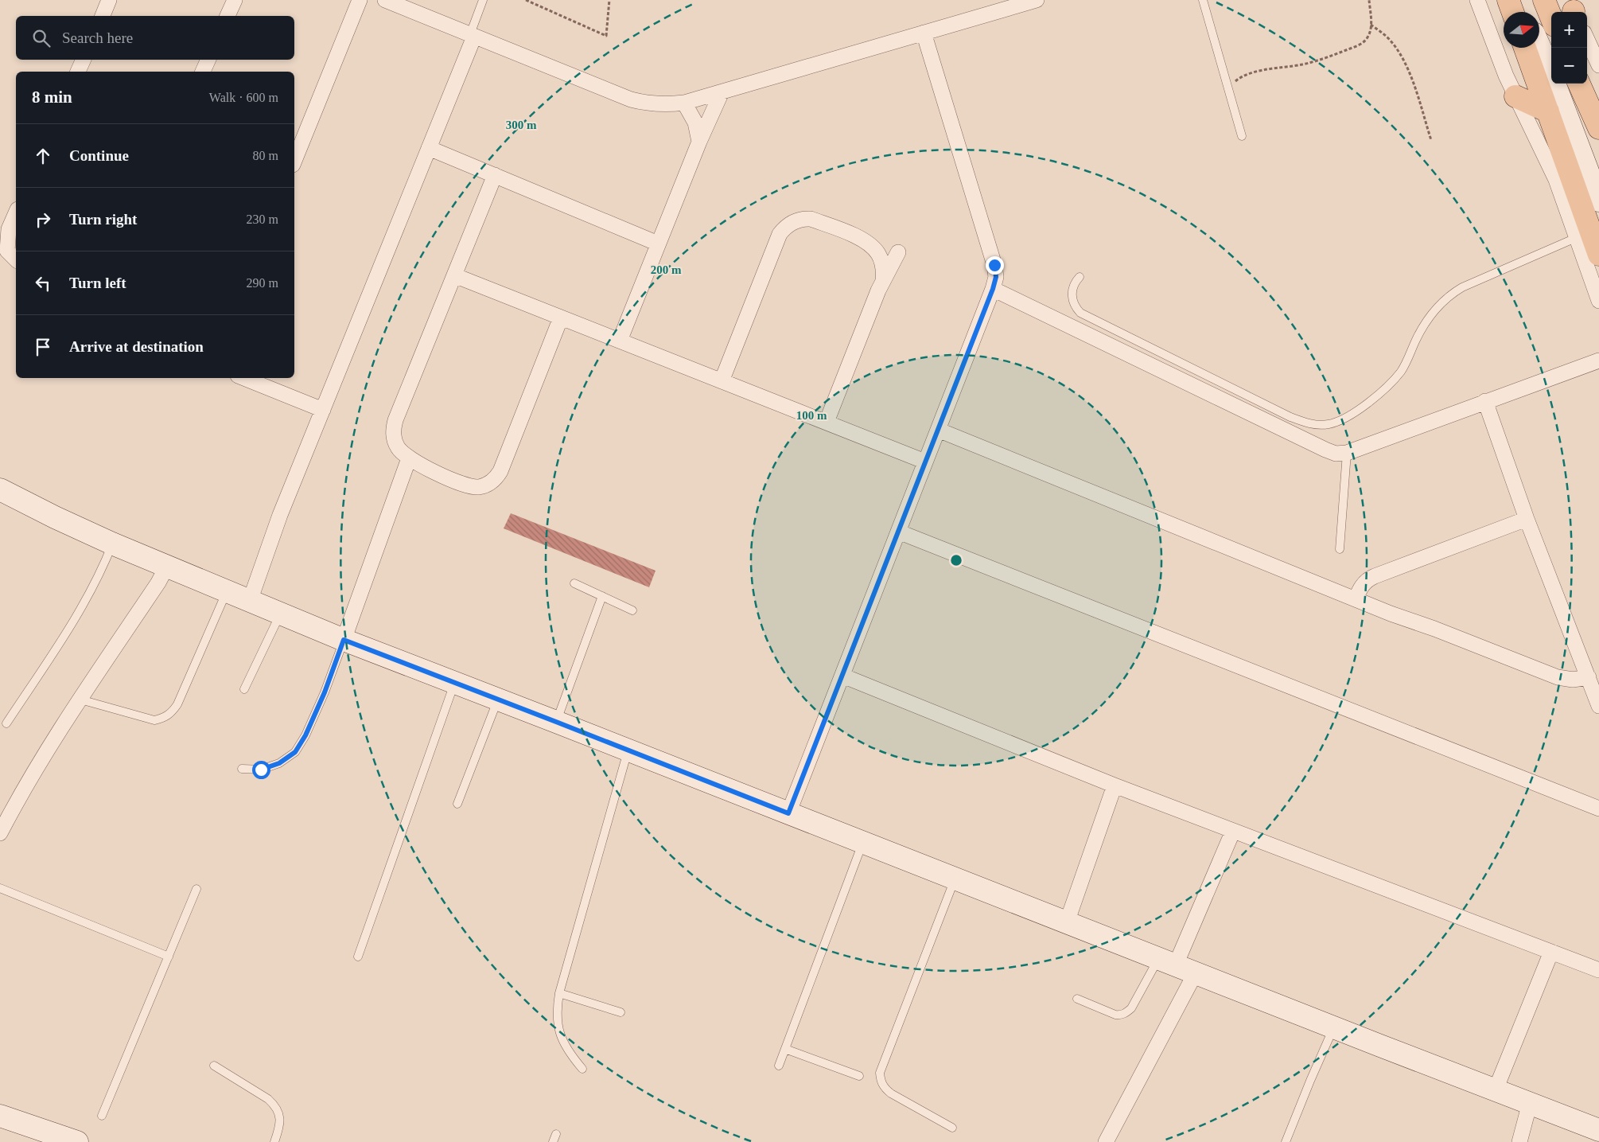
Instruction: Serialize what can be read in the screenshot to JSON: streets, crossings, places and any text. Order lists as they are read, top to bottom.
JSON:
{
  "north": "right",
  "page": {
    "map_buttons": ["+", "−"],
    "search": "Search here",
    "heading": ["8 min", "Walk · 600 m"],
    "list": [
      ["Continue", "80 m"],
      ["Turn right", "230 m"],
      ["Turn left", "290 m"],
      "Arrive at destination"
    ]
  },
  "rings": ["300 m", "200 m", "100 m"]
}
